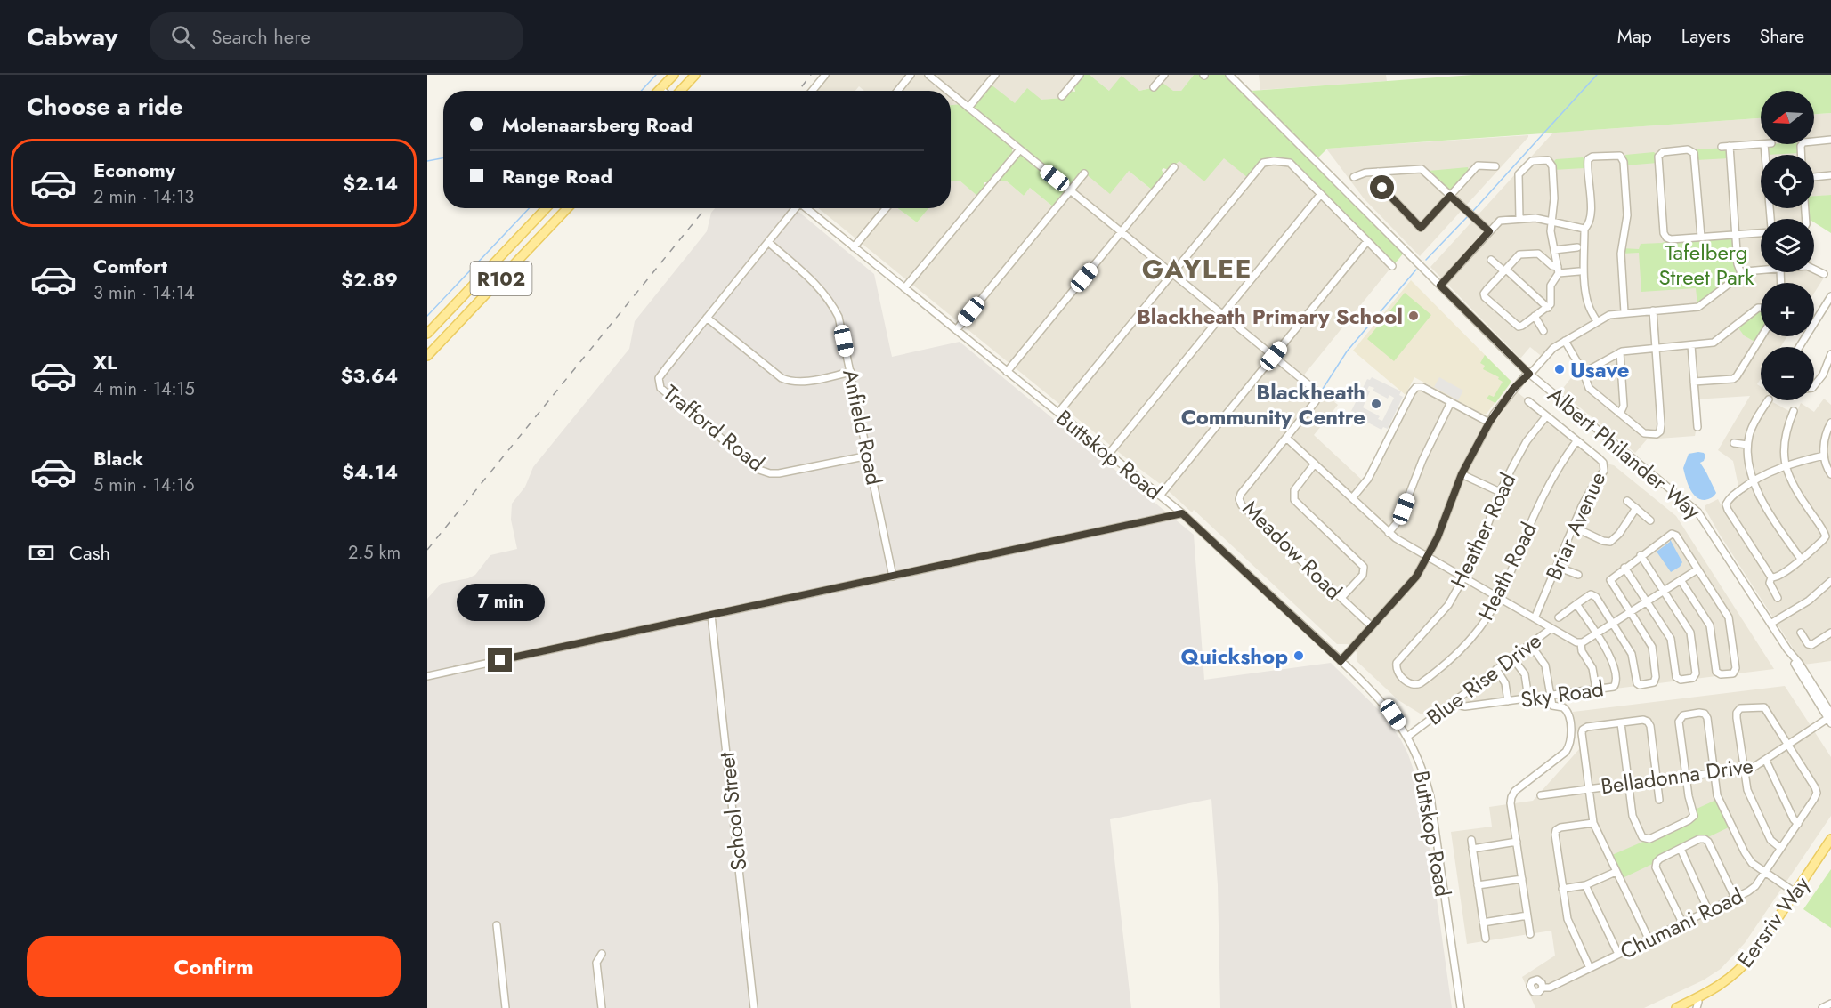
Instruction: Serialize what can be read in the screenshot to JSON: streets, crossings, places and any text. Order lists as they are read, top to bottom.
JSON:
{
  "streets": {
    "main road": ["R102", "Eersriv Way"],
    "street": [
      "Anfield Road",
      "Trafford Road",
      "Albert Philander Way",
      "Buttskop Road",
      "Briar Avenue",
      "Heather Road",
      "Meadow Road",
      "Heath Road",
      "Blue Rise Drive",
      "Sky Road",
      "Belladonna Drive",
      "School Street",
      "Chumani Road"
    ]
  },
  "crossings": [
    ["Anfield Road", "Trafford Road"],
    ["Albert Philander Way", "Belladonna Drive"],
    ["Buttskop Road", "Blue Rise Drive"],
    ["Briar Avenue", "Heather Road"],
    ["Briar Avenue", "Heath Road"],
    ["Heather Road", "Heath Road"],
    ["Blue Rise Drive", "Sky Road"],
    ["Belladonna Drive", "Chumani Road"]
  ],
  "districts": ["GAYLEE"],
  "parks": ["Tafelberg Street Park"],
  "places": [
    "Blackheath Primary School",
    "Usave",
    "Blackheath Community Centre",
    "Quickshop"
  ],
  "north": "left",
  "page": {
    "header": "Cabway",
    "search": "Search here",
    "nav": ["Map", "Layers", "Share"],
    "heading": "Choose a ride",
    "map_buttons": ["+", "−"],
    "banner": ["Molenaarsberg Road", "Range Road"],
    "list": [
      {
        "name": "Economy",
        "note": "2 min · 14:13",
        "value": "$2.14"
      },
      {
        "name": "Comfort",
        "note": "3 min · 14:14",
        "value": "$2.89"
      },
      {
        "name": "XL",
        "note": "4 min · 14:15",
        "value": "$3.64"
      },
      {
        "name": "Black",
        "note": "5 min · 14:16",
        "value": "$4.14"
      }
    ],
    "pay": ["Cash", "2.5 km"],
    "bubble": "7 min",
    "buttons": "Confirm"
  }
}
